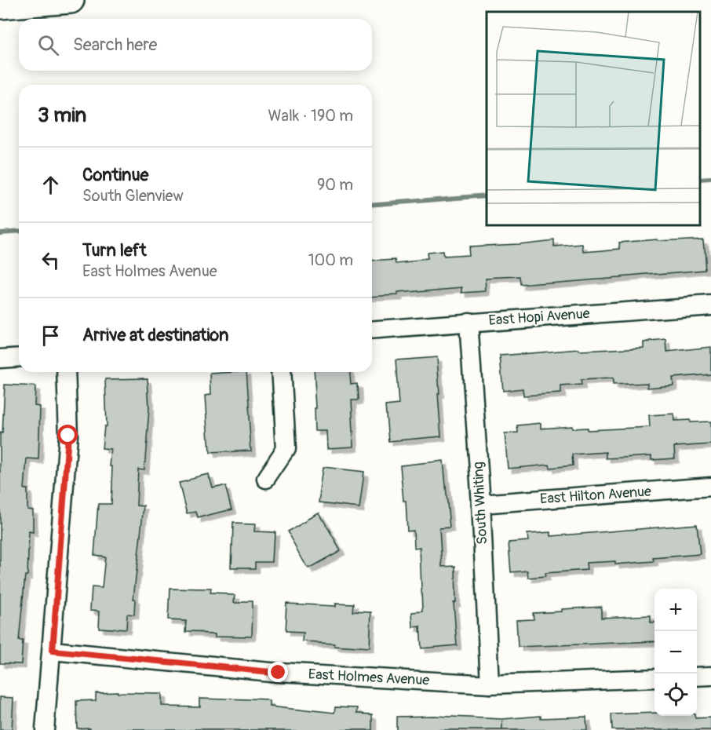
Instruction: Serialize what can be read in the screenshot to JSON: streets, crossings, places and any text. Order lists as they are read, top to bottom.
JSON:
{
  "streets": {
    "street": [
      "East Hopi Avenue",
      "East Hilton Avenue",
      "South Whiting",
      "East Holmes Avenue"
    ]
  },
  "crossings": [
    ["East Hopi Avenue", "South Whiting"],
    ["East Hilton Avenue", "South Whiting"],
    ["South Whiting", "East Holmes Avenue"]
  ],
  "page": {
    "search": "Search here",
    "heading": ["3 min", "Walk · 190 m"],
    "list": [
      ["Continue", "South Glenview", "90 m"],
      ["Turn left", "East Holmes Avenue", "100 m"],
      "Arrive at destination"
    ],
    "map_buttons": ["+", "−"]
  }
}
